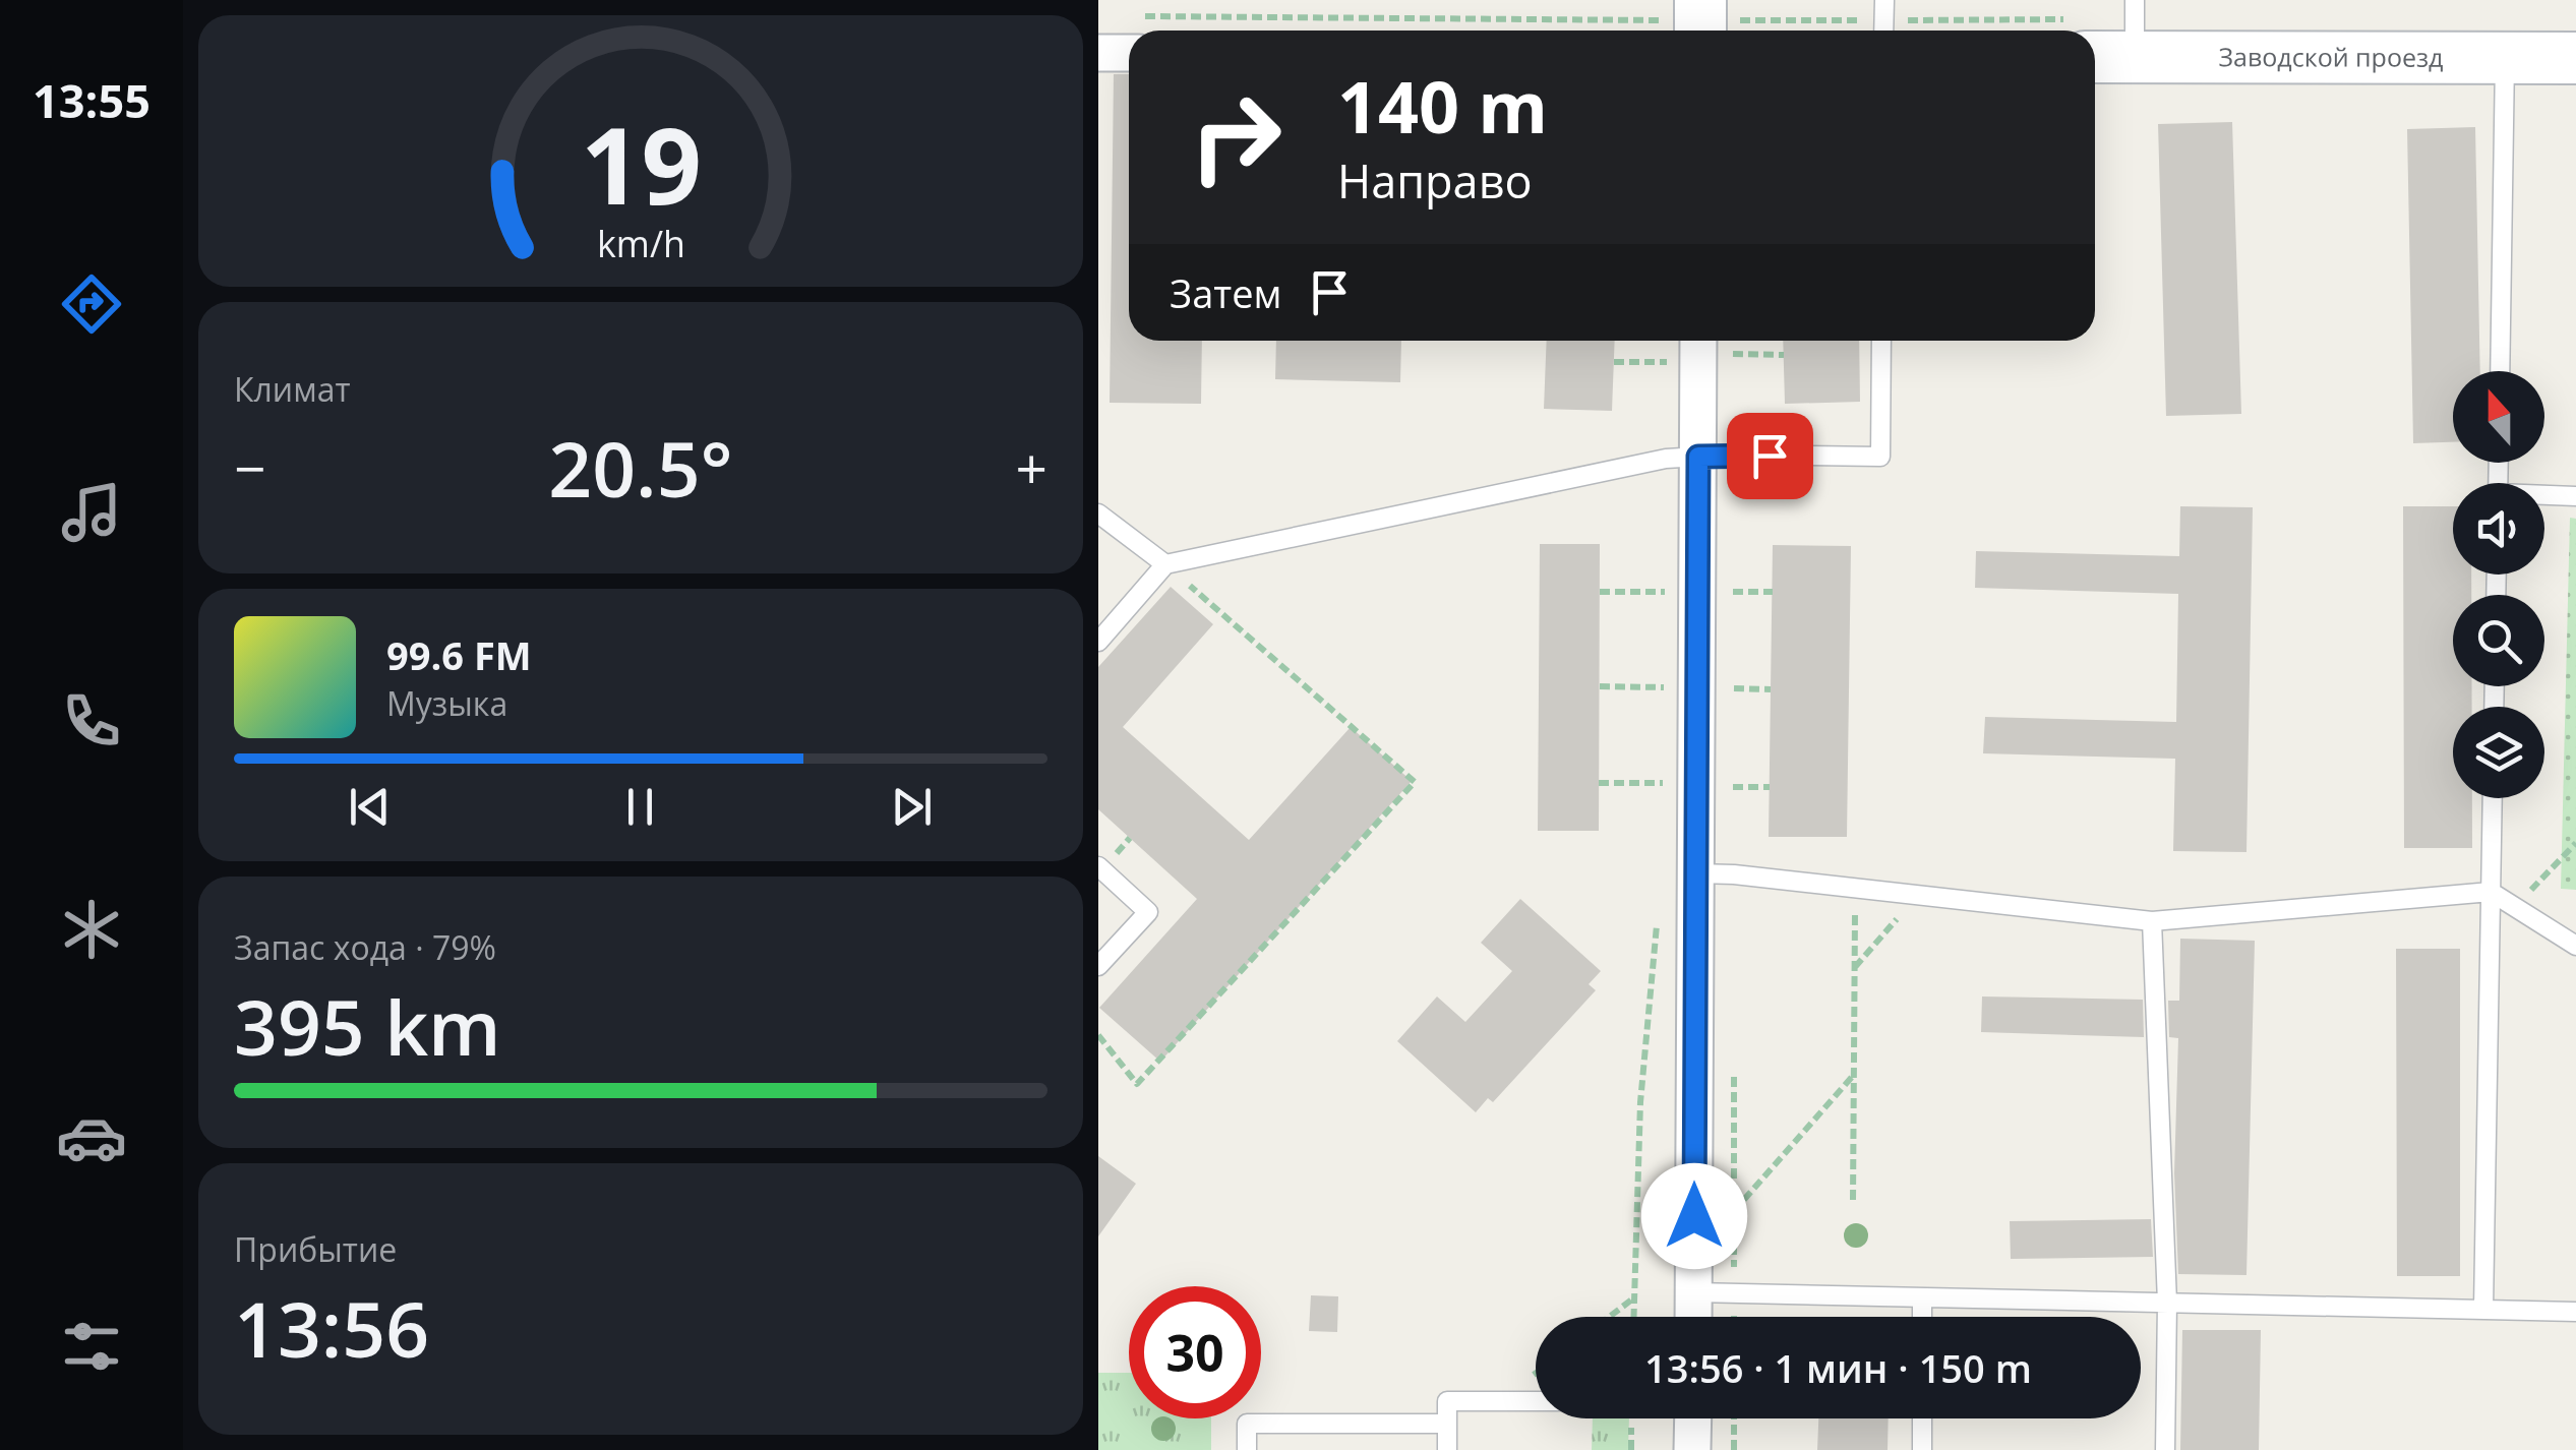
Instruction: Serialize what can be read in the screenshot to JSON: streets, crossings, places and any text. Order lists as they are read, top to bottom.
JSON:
{
  "streets": {
    "street": ["Заводской проезд"]
  },
  "north": "top",
  "page": {
    "tabs": "13:55",
    "turn": ["140 m", "Направо"],
    "then": "Затем",
    "tile": [
      "Климат",
      ["Запас хода · 79%", "395 km"],
      ["Прибытие", "13:56"]
    ],
    "heat": ["−", "20.5°", "+"],
    "song": ["99.6 FM", "Музыка"],
    "limit": "30",
    "trip": "13:56 · 1 мин · 150 m",
    "gauge": ["19", "km/h"]
  }
}
